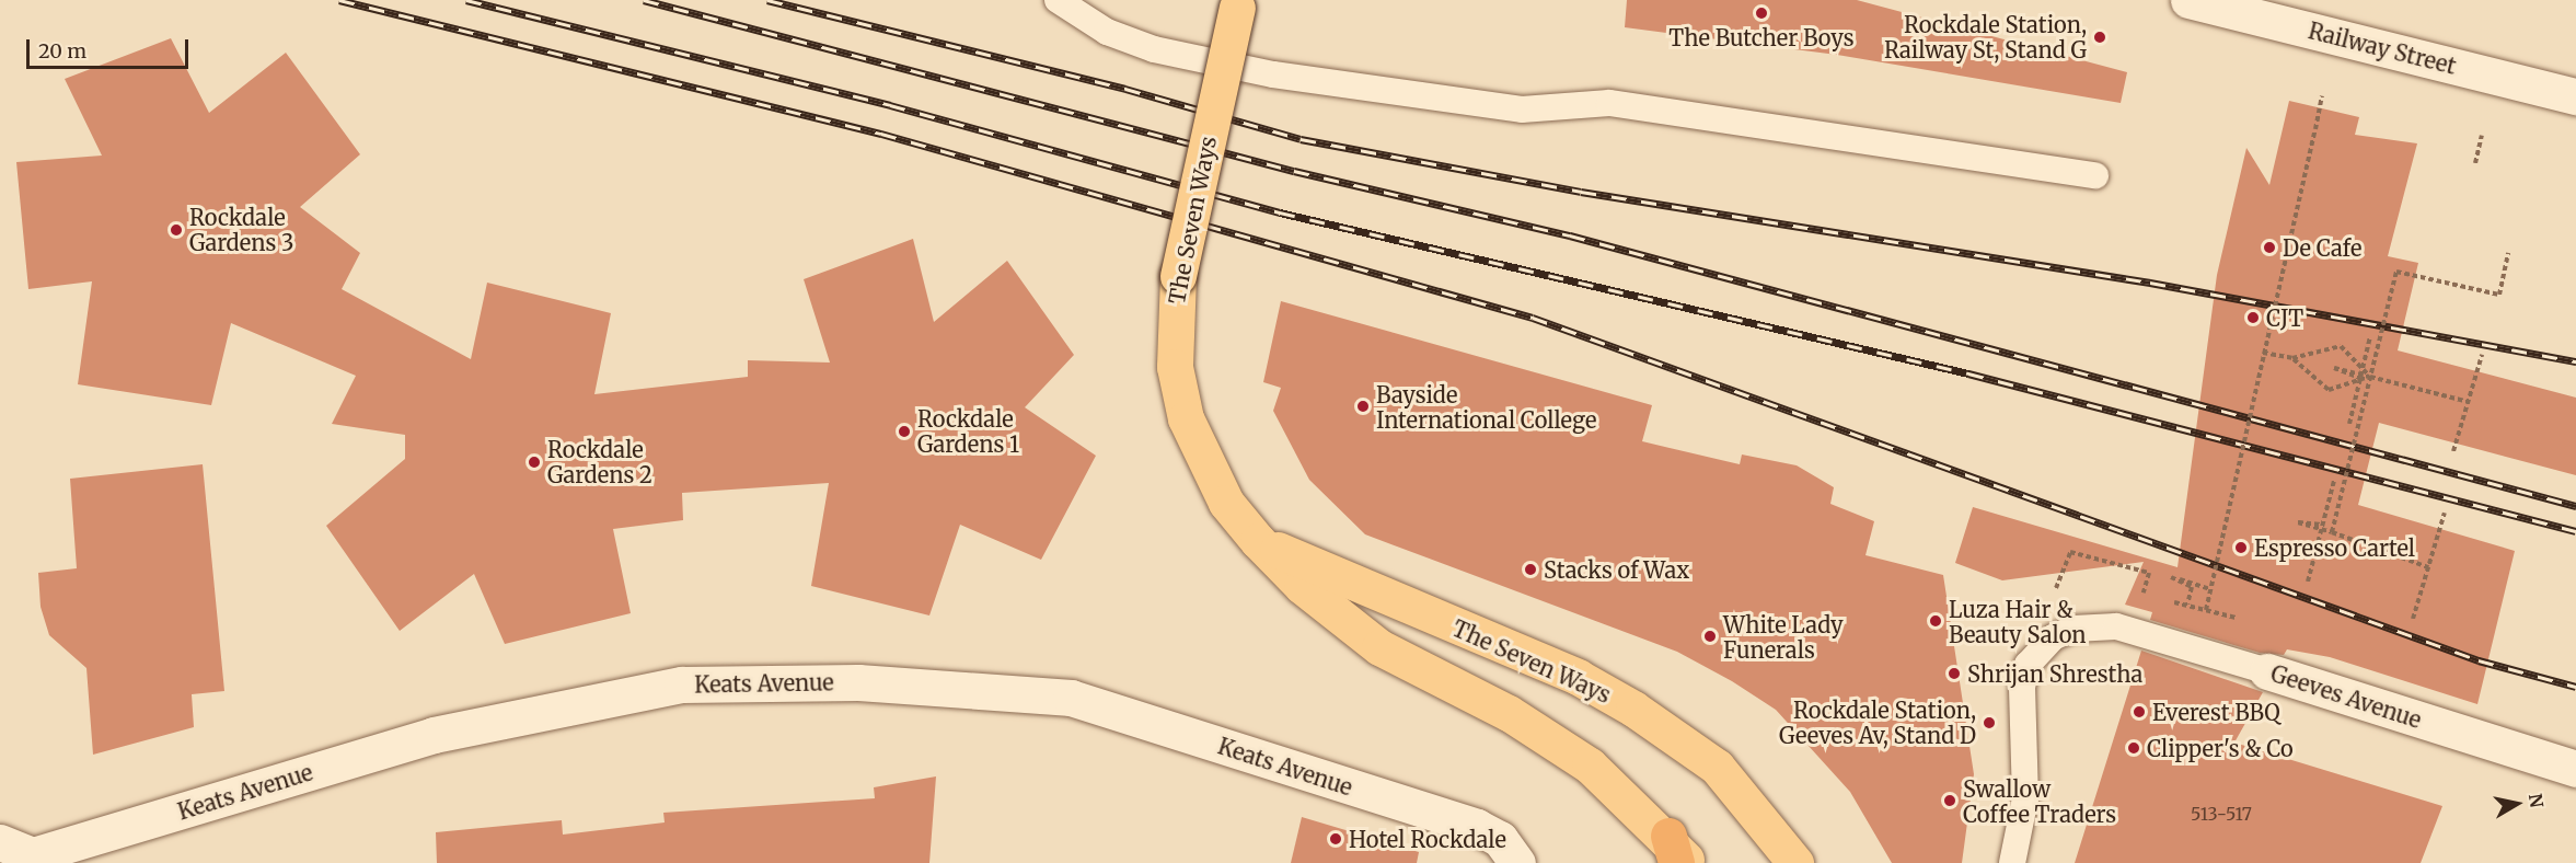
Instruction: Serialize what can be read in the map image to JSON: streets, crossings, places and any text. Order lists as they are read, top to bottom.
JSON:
{
  "streets": {
    "main road": ["The Seven Ways"],
    "street": ["Railway Street", "Keats Avenue", "Geeves Avenue"]
  },
  "places": [
    "The Butcher Boys",
    "Rockdale Station, Railway St, Stand G",
    "Rockdale Gardens 3",
    "De Cafe",
    "CJT",
    "Bayside International College",
    "Rockdale Gardens 1",
    "Rockdale Gardens 2",
    "Espresso Cartel",
    "Stacks of Wax",
    "Luza Hair & Beauty Salon",
    "White Lady Funerals",
    "Shrijan Shrestha",
    "Everest BBQ",
    "Rockdale Station, Geeves Av, Stand D",
    "Clipper's & Co",
    "Swallow Coffee Traders",
    "Hotel Rockdale"
  ],
  "house_numbers": ["513-517"],
  "scale_bar": "20 m",
  "north": "right"
}
